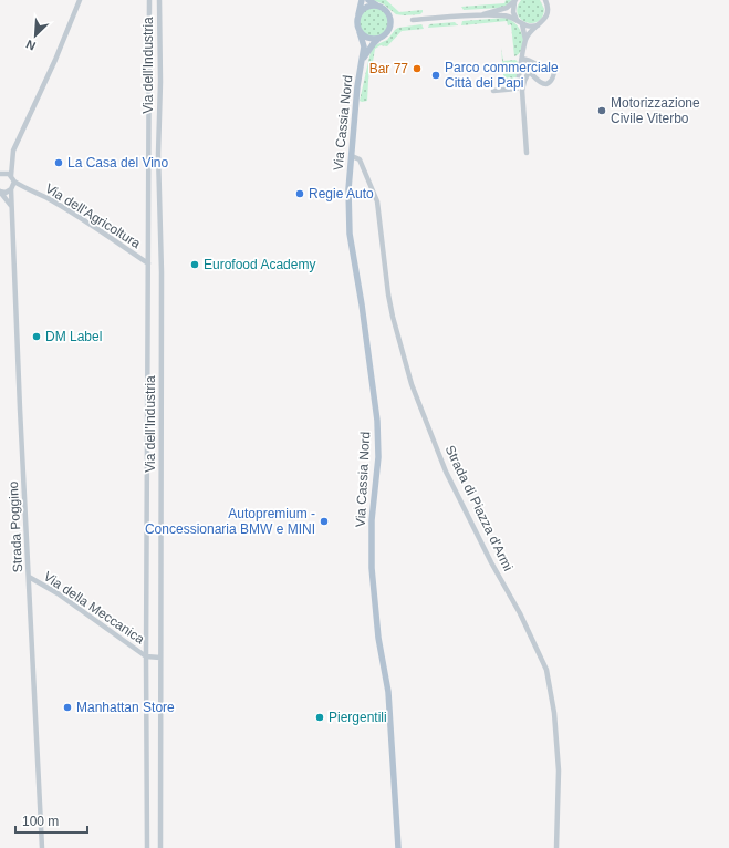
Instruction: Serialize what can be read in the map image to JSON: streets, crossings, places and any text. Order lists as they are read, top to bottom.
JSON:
{
  "streets": {
    "main road": ["Via Cassia Nord"],
    "street": [
      "Via dell'Industria",
      "Via dell'Agricoltura",
      "Strada di Piazza d'Armi",
      "Strada Poggino",
      "Via della Meccanica"
    ]
  },
  "crossings": [
    ["Via dell'Industria", "Via dell'Agricoltura"],
    ["Via dell'Industria", "Via della Meccanica"],
    ["Via Cassia Nord", "Strada di Piazza d'Armi"],
    ["Via dell'Agricoltura", "Strada Poggino"],
    ["Strada Poggino", "Via della Meccanica"]
  ],
  "places": [
    "Bar 77",
    "Parco commerciale Città dei Papi",
    "Motorizzazione Civile Viterbo",
    "La Casa del Vino",
    "Regie Auto",
    "Eurofood Academy",
    "DM Label",
    "Autopremium - Concessionaria BMW e MINI",
    "Manhattan Store",
    "Piergentili"
  ],
  "scale_bar": "100 m",
  "north": "bottom left"
}
